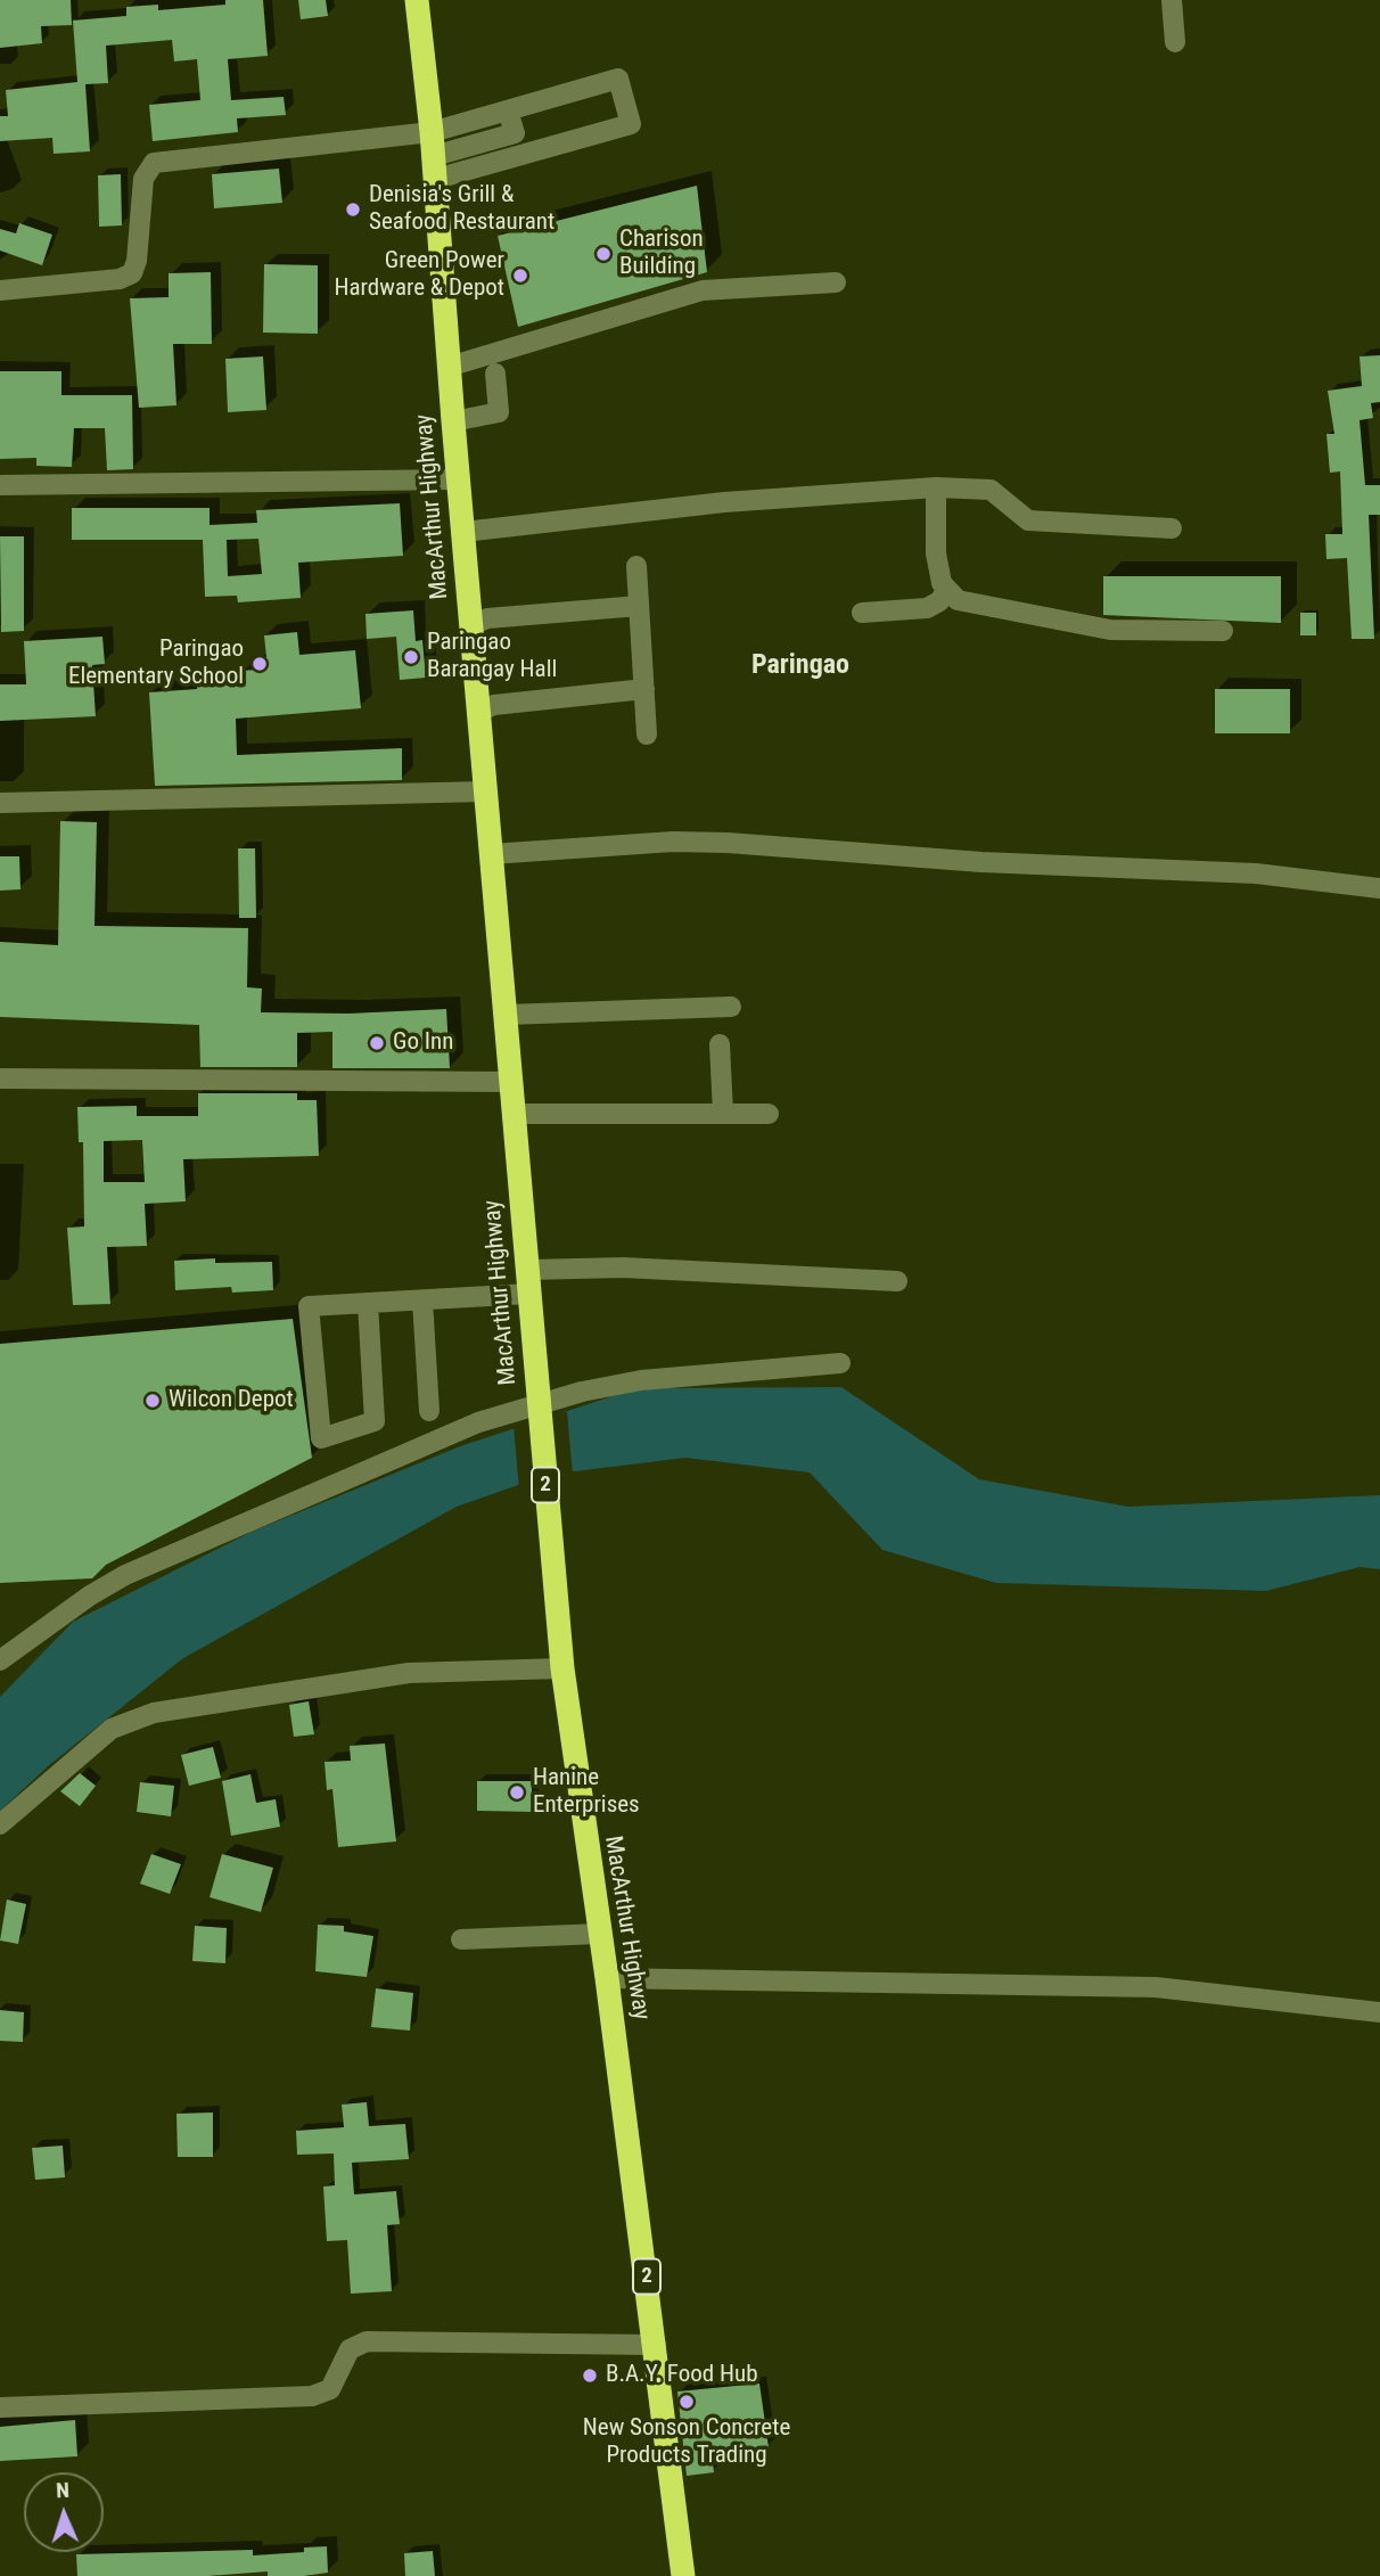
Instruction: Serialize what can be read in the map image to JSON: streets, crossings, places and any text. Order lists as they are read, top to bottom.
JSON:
{
  "streets": {
    "highway": ["MacArthur Highway", "2"]
  },
  "districts": ["Paringao"],
  "places": [
    "Denisia's Grill & Seafood Restaurant",
    "Charison Building",
    "Green Power Hardware & Depot",
    "Paringao Barangay Hall",
    "Paringao Elementary School",
    "Go Inn",
    "Wilcon Depot",
    "Hanine Enterprises",
    "B.A.Y. Food Hub",
    "New Sonson Concrete Products Trading"
  ],
  "north": "top"
}
